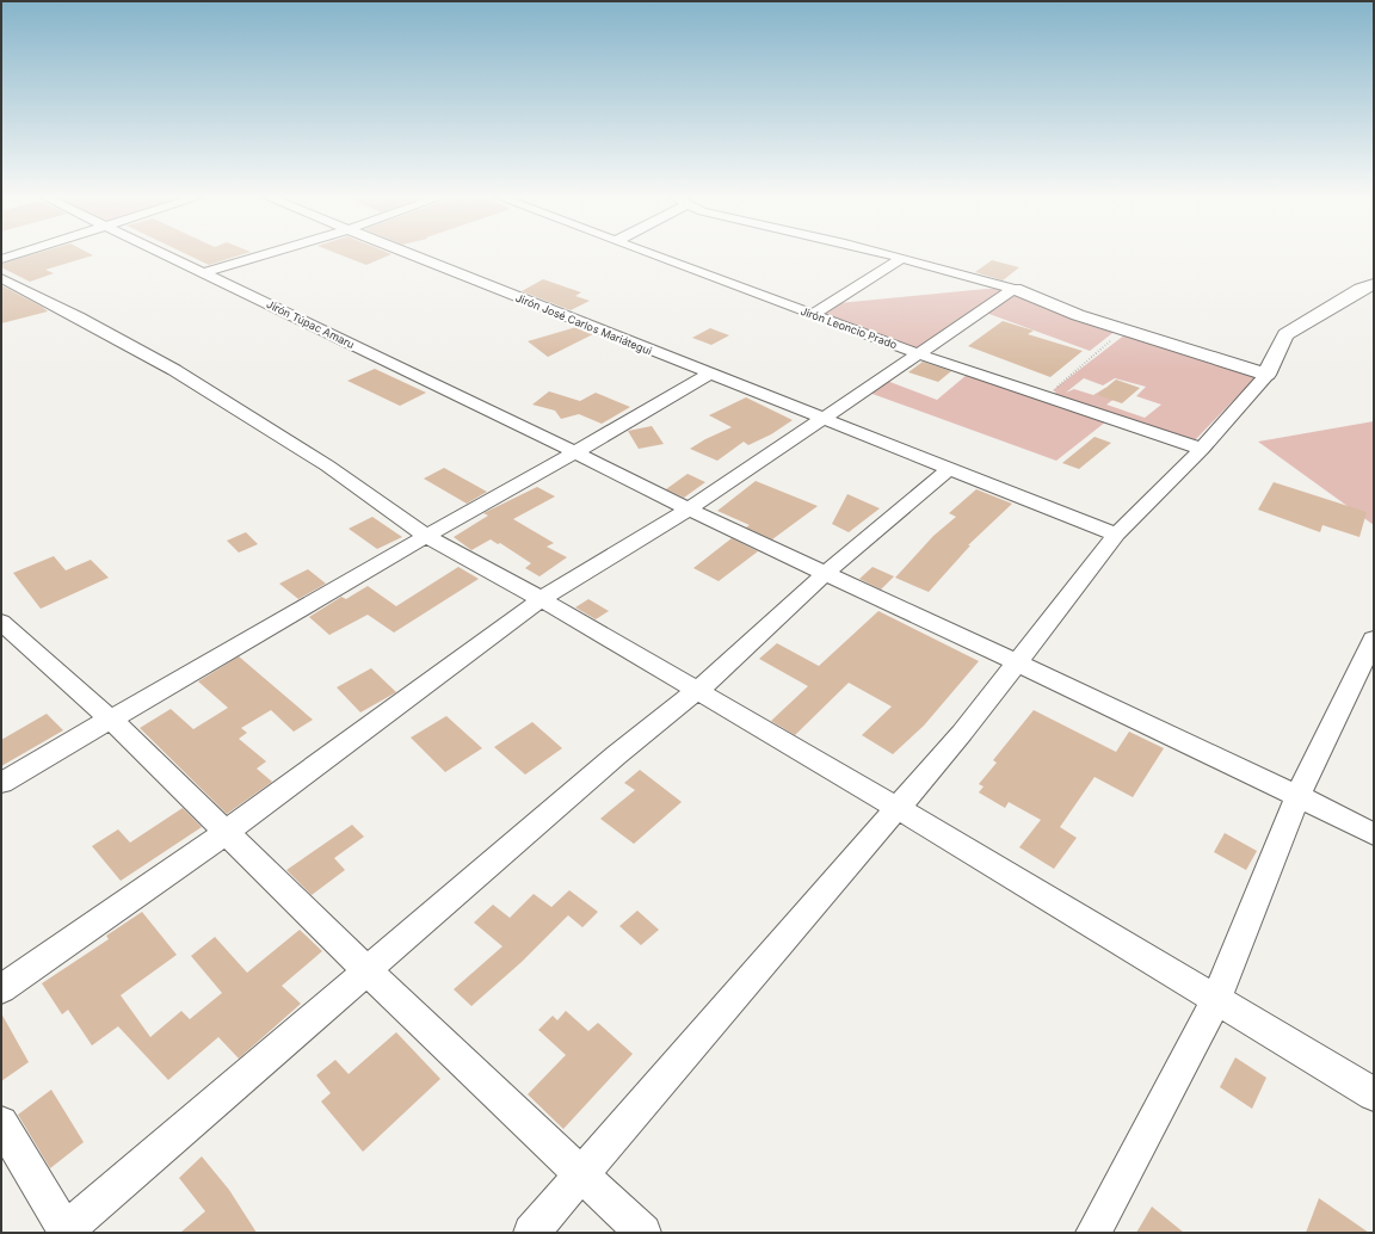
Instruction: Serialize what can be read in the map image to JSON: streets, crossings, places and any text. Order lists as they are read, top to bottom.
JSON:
{
  "streets": {
    "street": ["Jirón Túpac Amaru", "Jirón José Carlos Mariátegui", "Jirón Leoncio Prado"]
  }
}
